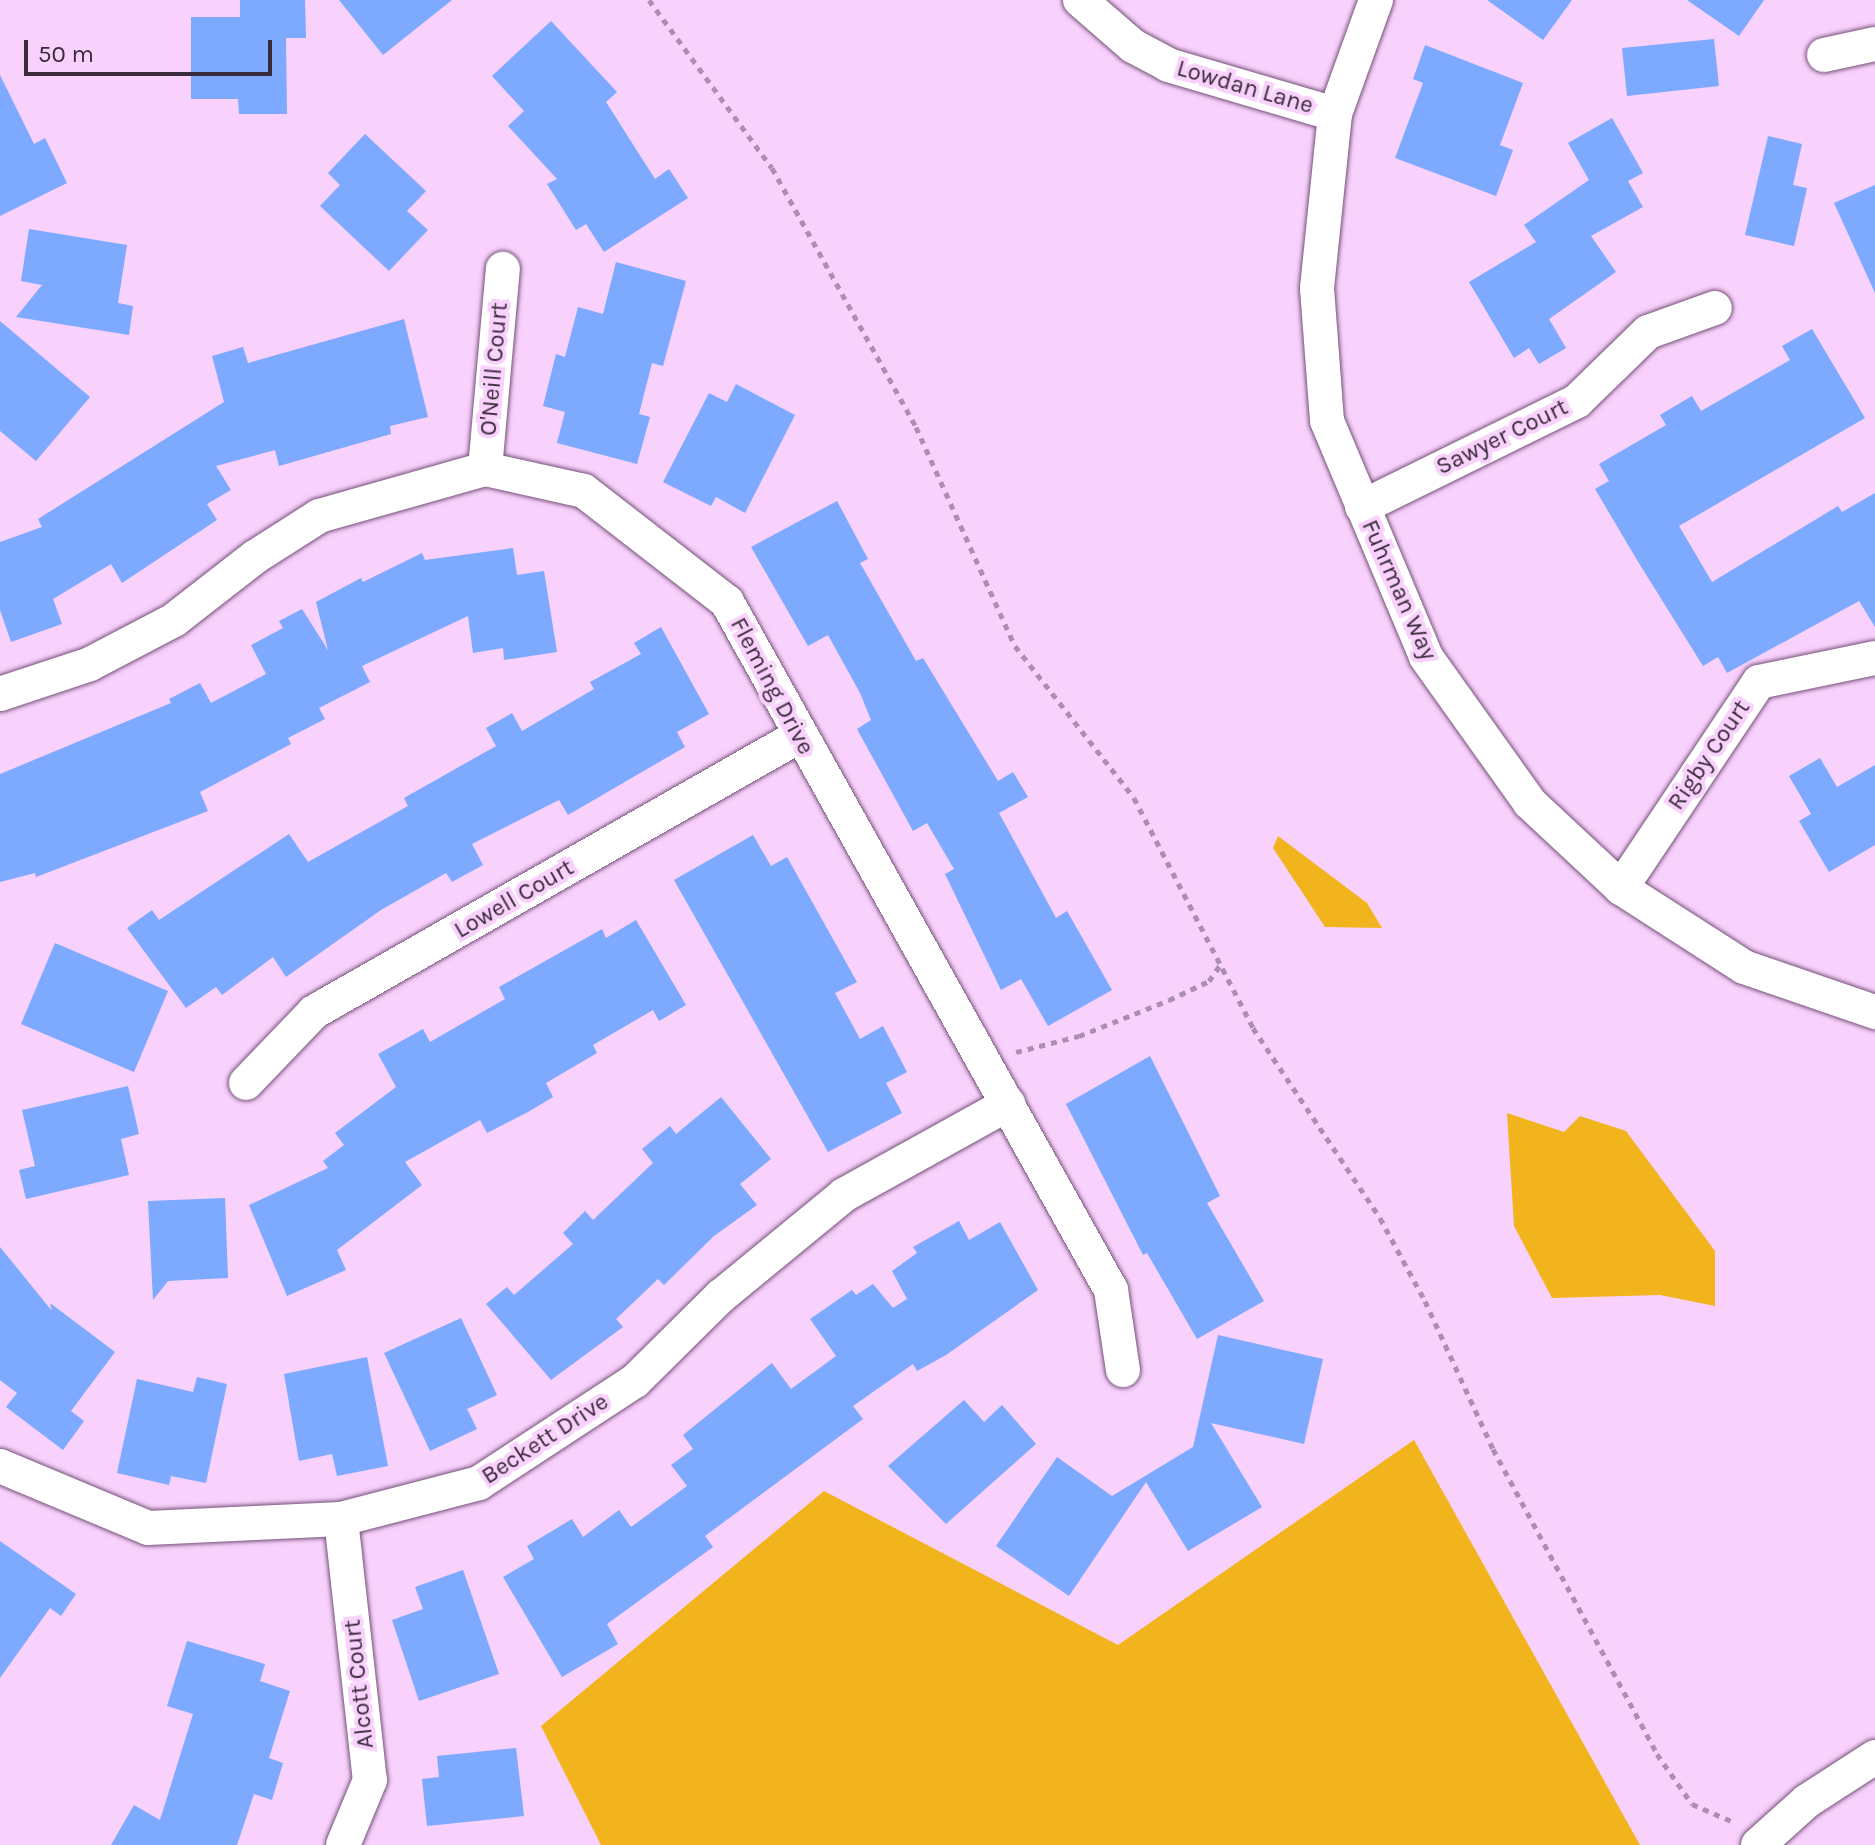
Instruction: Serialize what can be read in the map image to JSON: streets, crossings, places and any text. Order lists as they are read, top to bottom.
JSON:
{
  "streets": {
    "street": [
      "Lowdan Lane",
      "O'Neill Court",
      "Sawyer Court",
      "Fuhrman Way",
      "Fleming Drive",
      "Rigby Court",
      "Lowell Court",
      "Beckett Drive",
      "Alcott Court"
    ]
  },
  "crossings": [
    ["Lowdan Lane", "Fuhrman Way"],
    ["O'Neill Court", "Fleming Drive"],
    ["Sawyer Court", "Fuhrman Way"],
    ["Fuhrman Way", "Rigby Court"],
    ["Fleming Drive", "Lowell Court"],
    ["Fleming Drive", "Beckett Drive"],
    ["Beckett Drive", "Alcott Court"]
  ],
  "scale_bar": "50 m"
}
